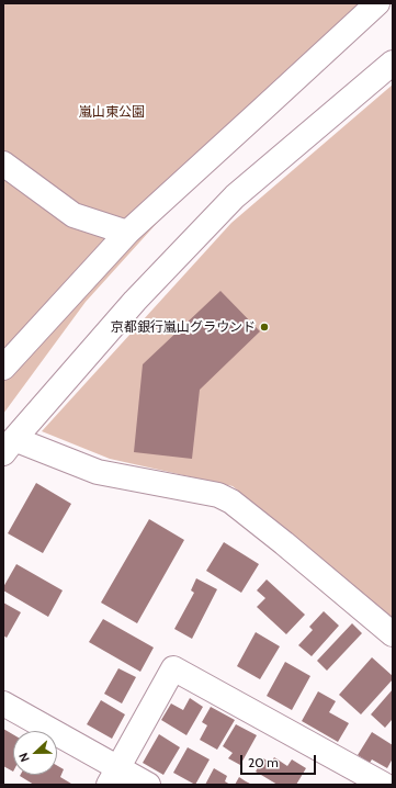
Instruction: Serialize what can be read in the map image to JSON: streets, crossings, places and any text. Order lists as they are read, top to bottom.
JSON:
{
  "parks": ["嵐山東公園"],
  "places": ["京都銀行嵐山グラウンド"],
  "scale_bar": "20 m",
  "north": "left"
}
